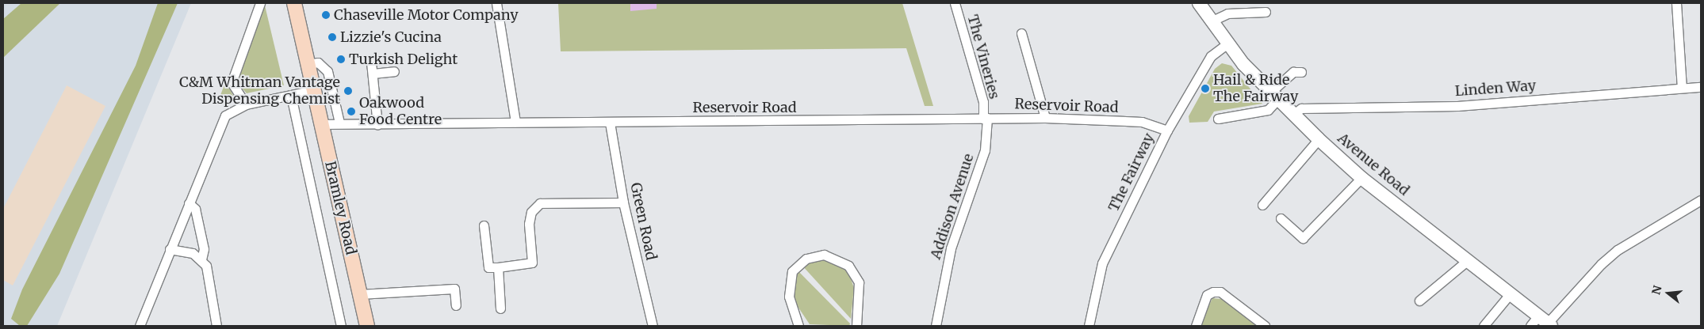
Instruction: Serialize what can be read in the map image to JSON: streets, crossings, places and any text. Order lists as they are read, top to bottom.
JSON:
{
  "streets": {
    "main road": ["Bramley Road"],
    "street": [
      "The Vineries",
      "Linden Way",
      "Reservoir Road",
      "Avenue Road",
      "The Fairway",
      "Addison Avenue",
      "Green Road"
    ]
  },
  "crossings": [
    ["The Vineries", "Reservoir Road"],
    ["The Vineries", "Addison Avenue"],
    ["Linden Way", "Avenue Road"],
    ["Reservoir Road", "The Fairway"],
    ["Reservoir Road", "Addison Avenue"],
    ["Reservoir Road", "Bramley Road"],
    ["Reservoir Road", "Green Road"],
    ["Avenue Road", "The Fairway"]
  ],
  "places": [
    "Chaseville Motor Company",
    "Lizzie's Cucina",
    "Turkish Delight",
    "Hail & Ride The Fairway",
    "C&M Whitman Vantage Dispensing Chemist",
    "Oakwood Food Centre"
  ],
  "north": "left"
}
